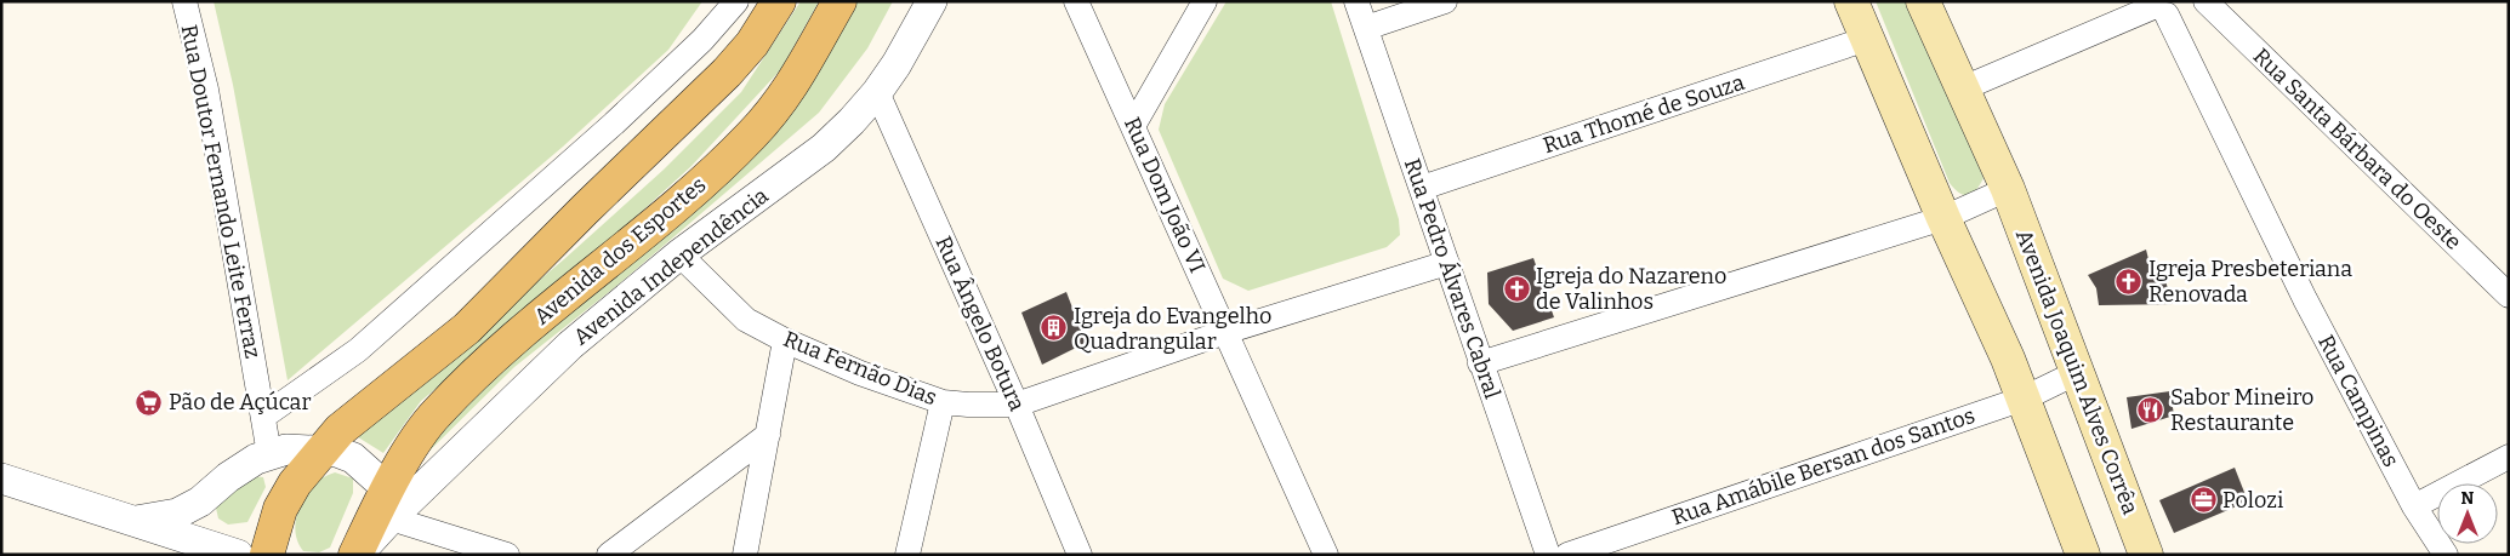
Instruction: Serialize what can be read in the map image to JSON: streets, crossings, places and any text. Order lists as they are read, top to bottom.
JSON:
{
  "streets": {
    "main road": ["Avenida dos Esportes", "Avenida Joaquim Alves Corrêa"],
    "street": [
      "Rua Thomé de Souza",
      "Rua Santa Bárbara do Oeste",
      "Rua Doutor Fernando Leite Ferraz",
      "Rua Dom João VI",
      "Avenida Independência",
      "Rua Pedro Álvares Cabral",
      "Rua Ângelo Botura",
      "Rua Fernão Dias",
      "Rua Campinas",
      "Rua Amábile Bersan dos Santos"
    ]
  },
  "crossings": [
    ["Rua Thomé de Souza", "Rua Pedro Álvares Cabral"],
    ["Rua Dom João VI", "Rua Fernão Dias"],
    ["Avenida dos Esportes", "Avenida Independência"],
    ["Avenida Independência", "Rua Ângelo Botura"],
    ["Avenida Independência", "Rua Fernão Dias"],
    ["Rua Pedro Álvares Cabral", "Rua Fernão Dias"],
    ["Rua Ângelo Botura", "Rua Fernão Dias"],
    ["Avenida Joaquim Alves Corrêa", "Rua Amábile Bersan dos Santos"]
  ],
  "places": {
    "church": ["Igreja Presbeteriana Renovada", "Igreja do Nazareno de Valinhos"],
    "building": ["Igreja do Evangelho Quadrangular"],
    "supermarket": ["Pão de Açúcar"],
    "restaurant": ["Sabor Mineiro Restaurante"],
    "office": ["Polozi"]
  },
  "north": "top"
}
